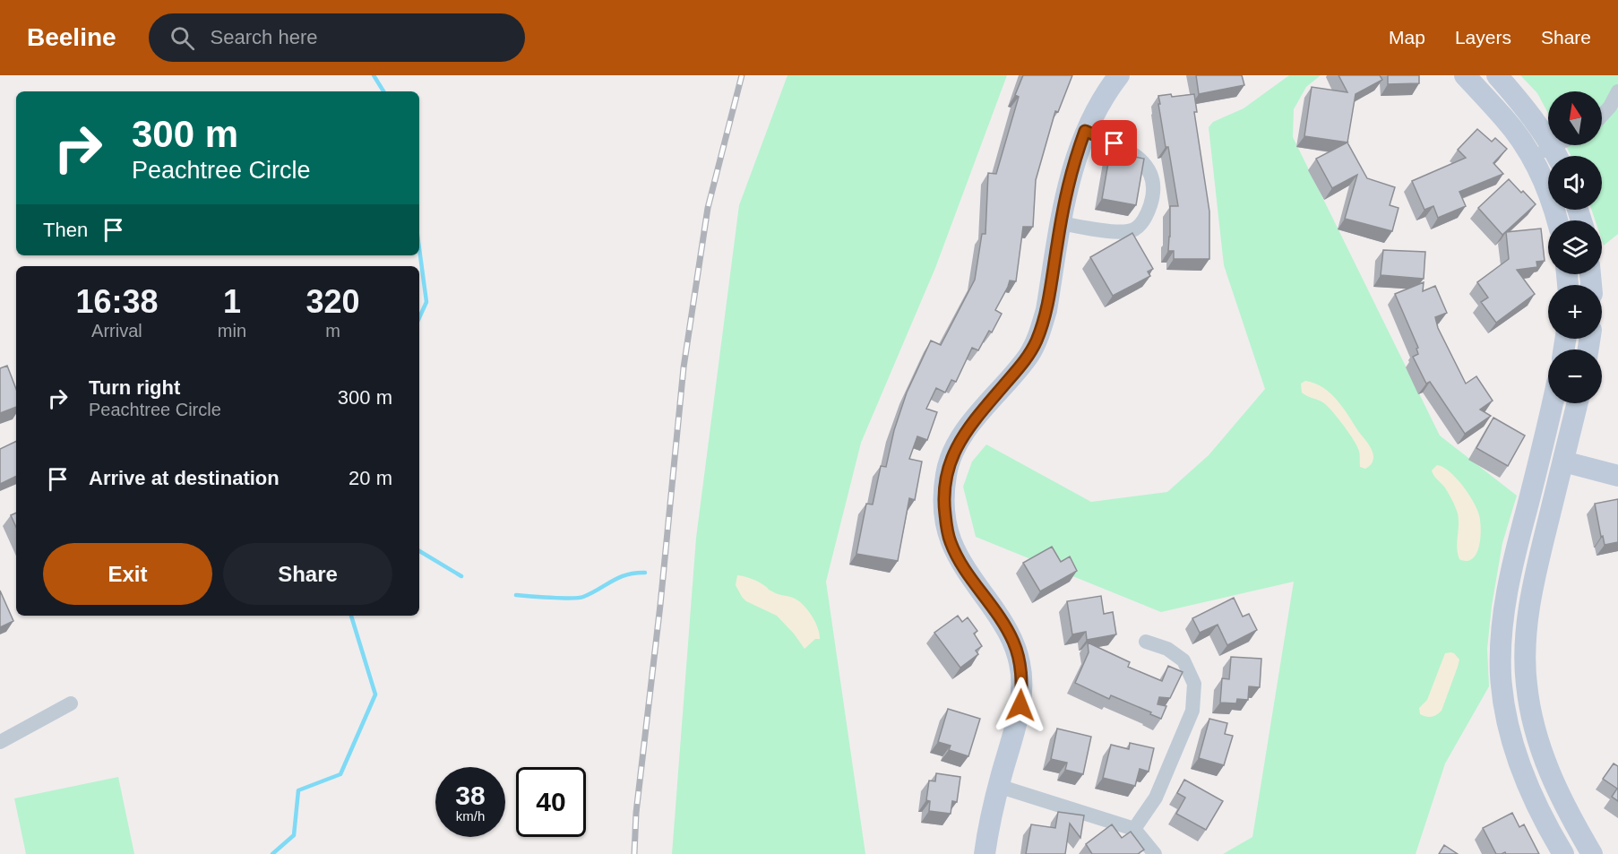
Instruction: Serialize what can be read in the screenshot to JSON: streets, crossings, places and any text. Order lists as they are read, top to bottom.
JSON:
{
  "north": "top",
  "page": {
    "header": "Beeline",
    "search": "Search here",
    "nav": ["Map", "Layers", "Share"],
    "map_buttons": ["+", "−"],
    "turn": ["300 m", "Peachtree Circle"],
    "then": "Then",
    "eta": [
      "16:38",
      "Arrival",
      "1",
      "min",
      "320",
      "m"
    ],
    "list": [
      {
        "name": "Turn right",
        "note": "Peachtree Circle",
        "value": "300 m"
      },
      {
        "name": "Arrive at destination",
        "value": "20 m"
      }
    ],
    "buttons": ["Exit", "Share"],
    "speed": "38 km/h",
    "limit": "40"
  }
}
